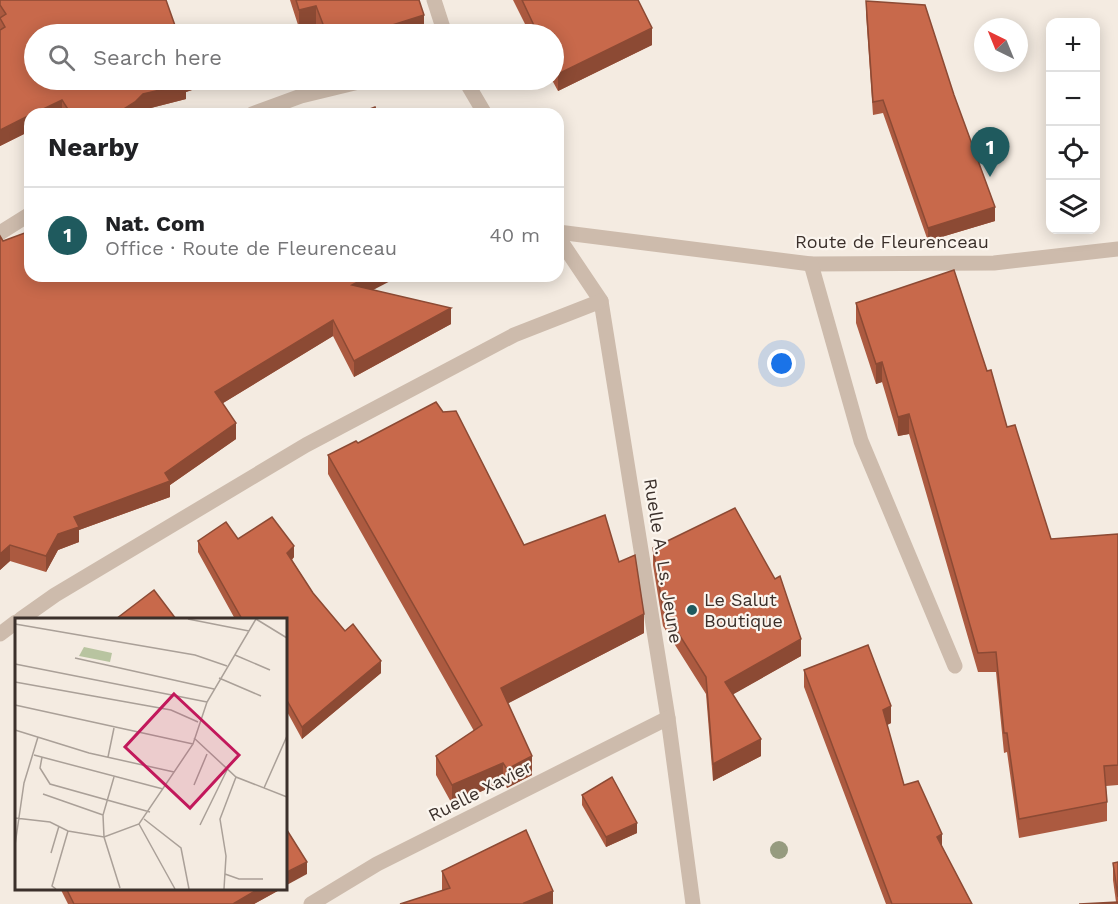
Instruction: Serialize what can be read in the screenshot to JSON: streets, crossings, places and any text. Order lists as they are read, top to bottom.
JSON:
{
  "streets": {
    "street": ["Route de Fleurenceau", "Ruelle A. Ls. Jeune", "Ruelle Xavier"]
  },
  "crossings": [
    ["Ruelle A. Ls. Jeune", "Ruelle Xavier"]
  ],
  "places": ["Le Salut Boutique"],
  "north": "top left",
  "page": {
    "map_buttons": ["+", "−"],
    "search": "Search here",
    "heading": "Nearby",
    "pins": "1",
    "list": [
      {
        "mark": "1",
        "name": "Nat. Com",
        "note": "Office · Route de Fleurenceau",
        "value": "40 m"
      }
    ]
  }
}
